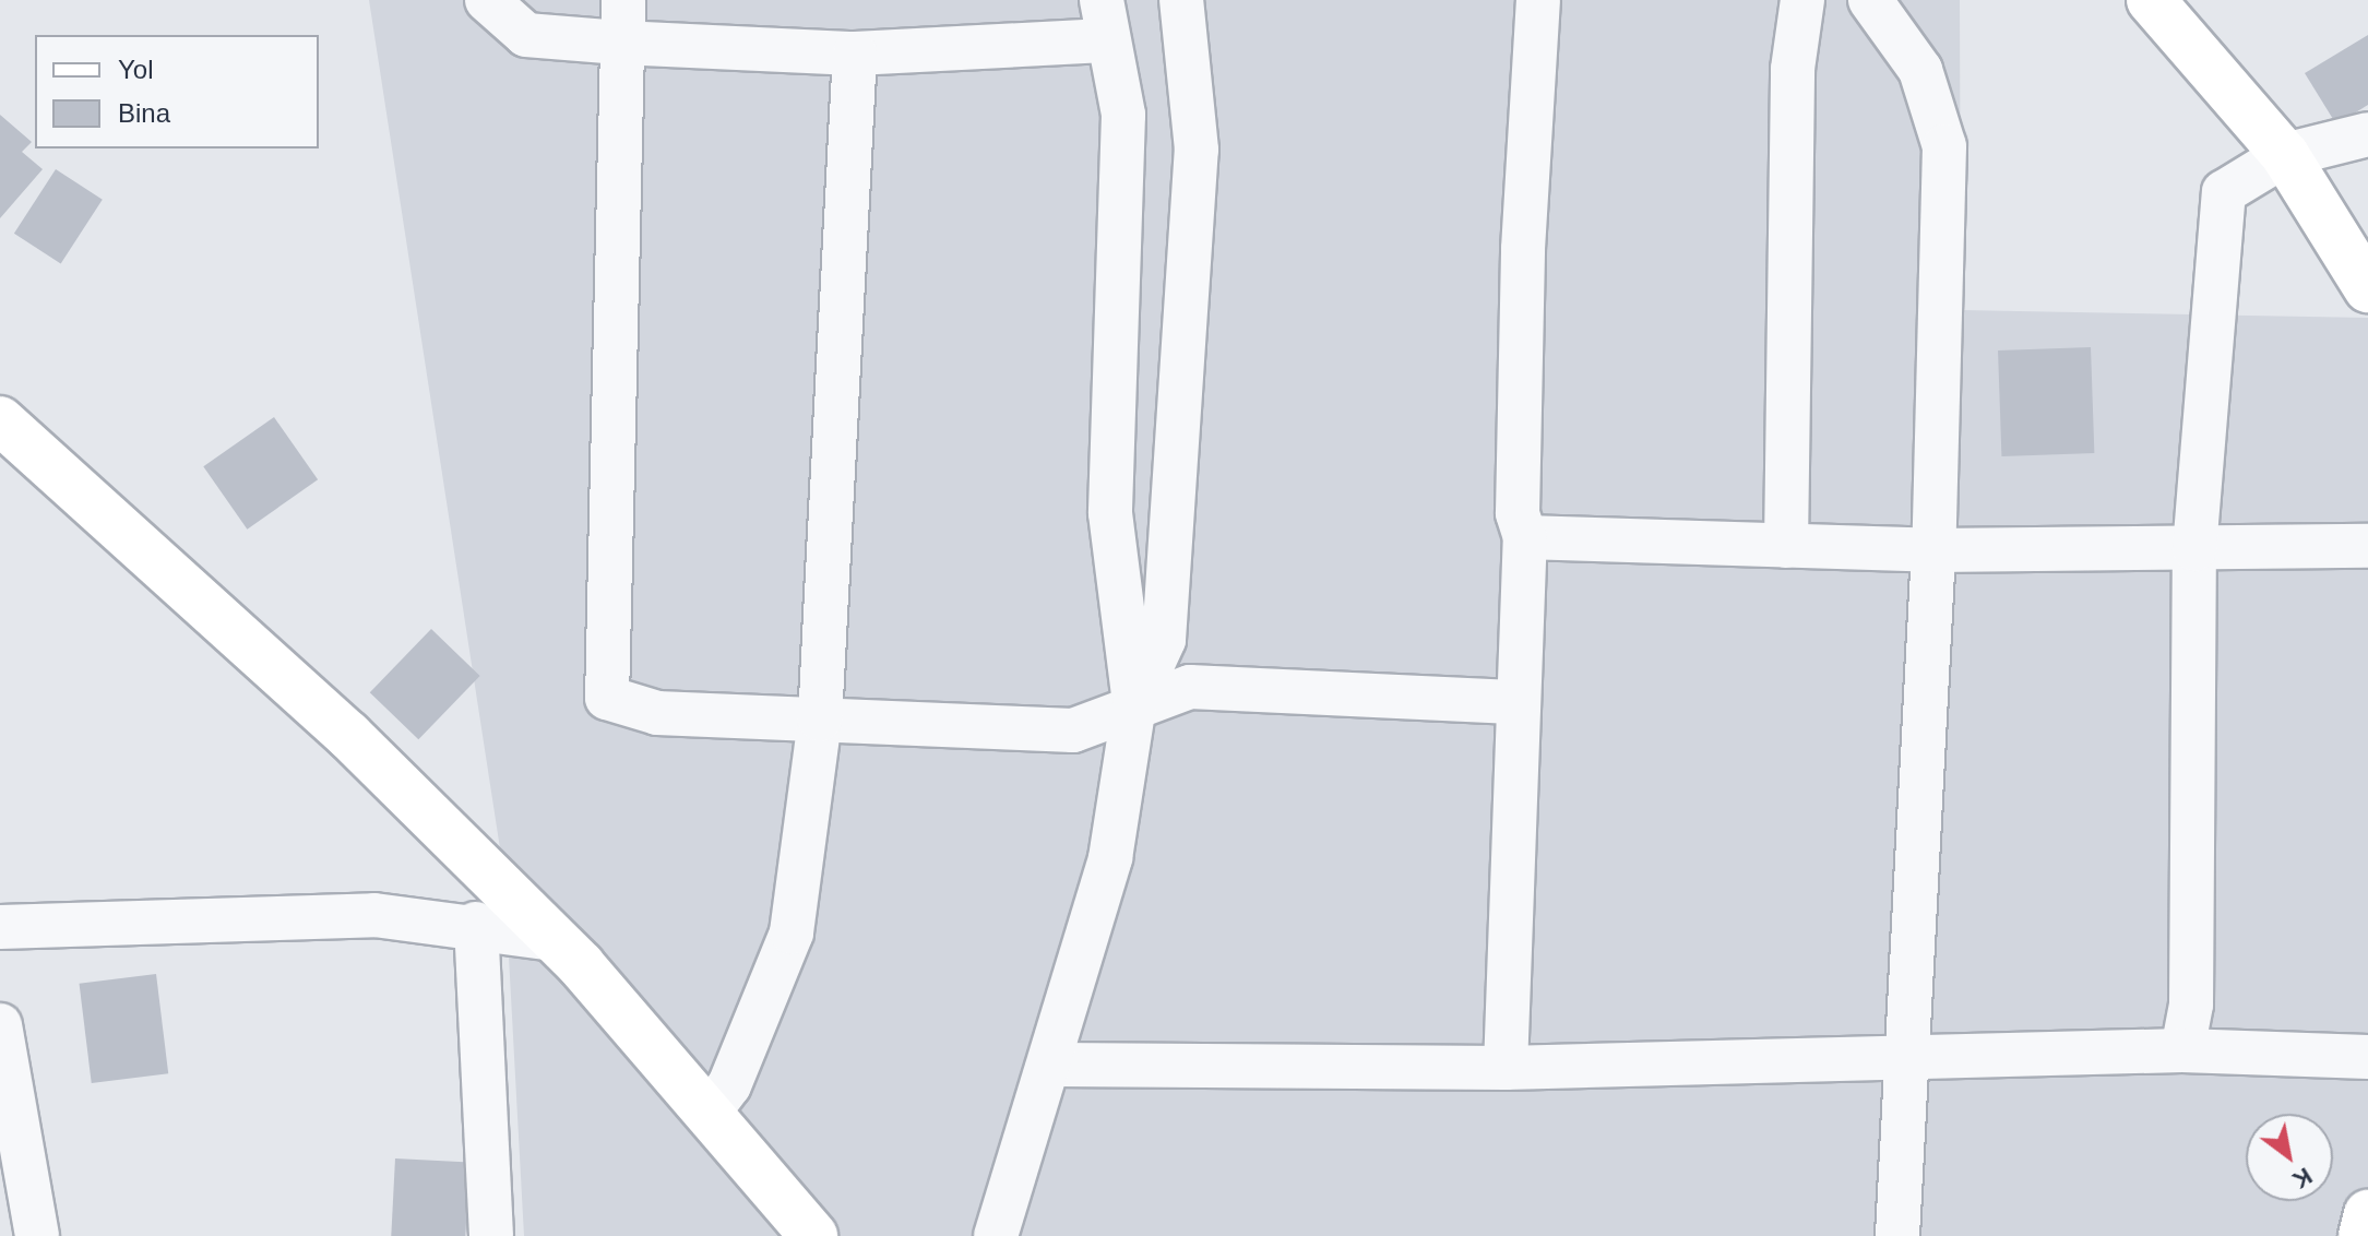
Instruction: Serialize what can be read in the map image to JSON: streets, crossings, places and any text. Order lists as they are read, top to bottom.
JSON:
{
  "legend": ["Yol", "Bina"],
  "north": "bottom right"
}
